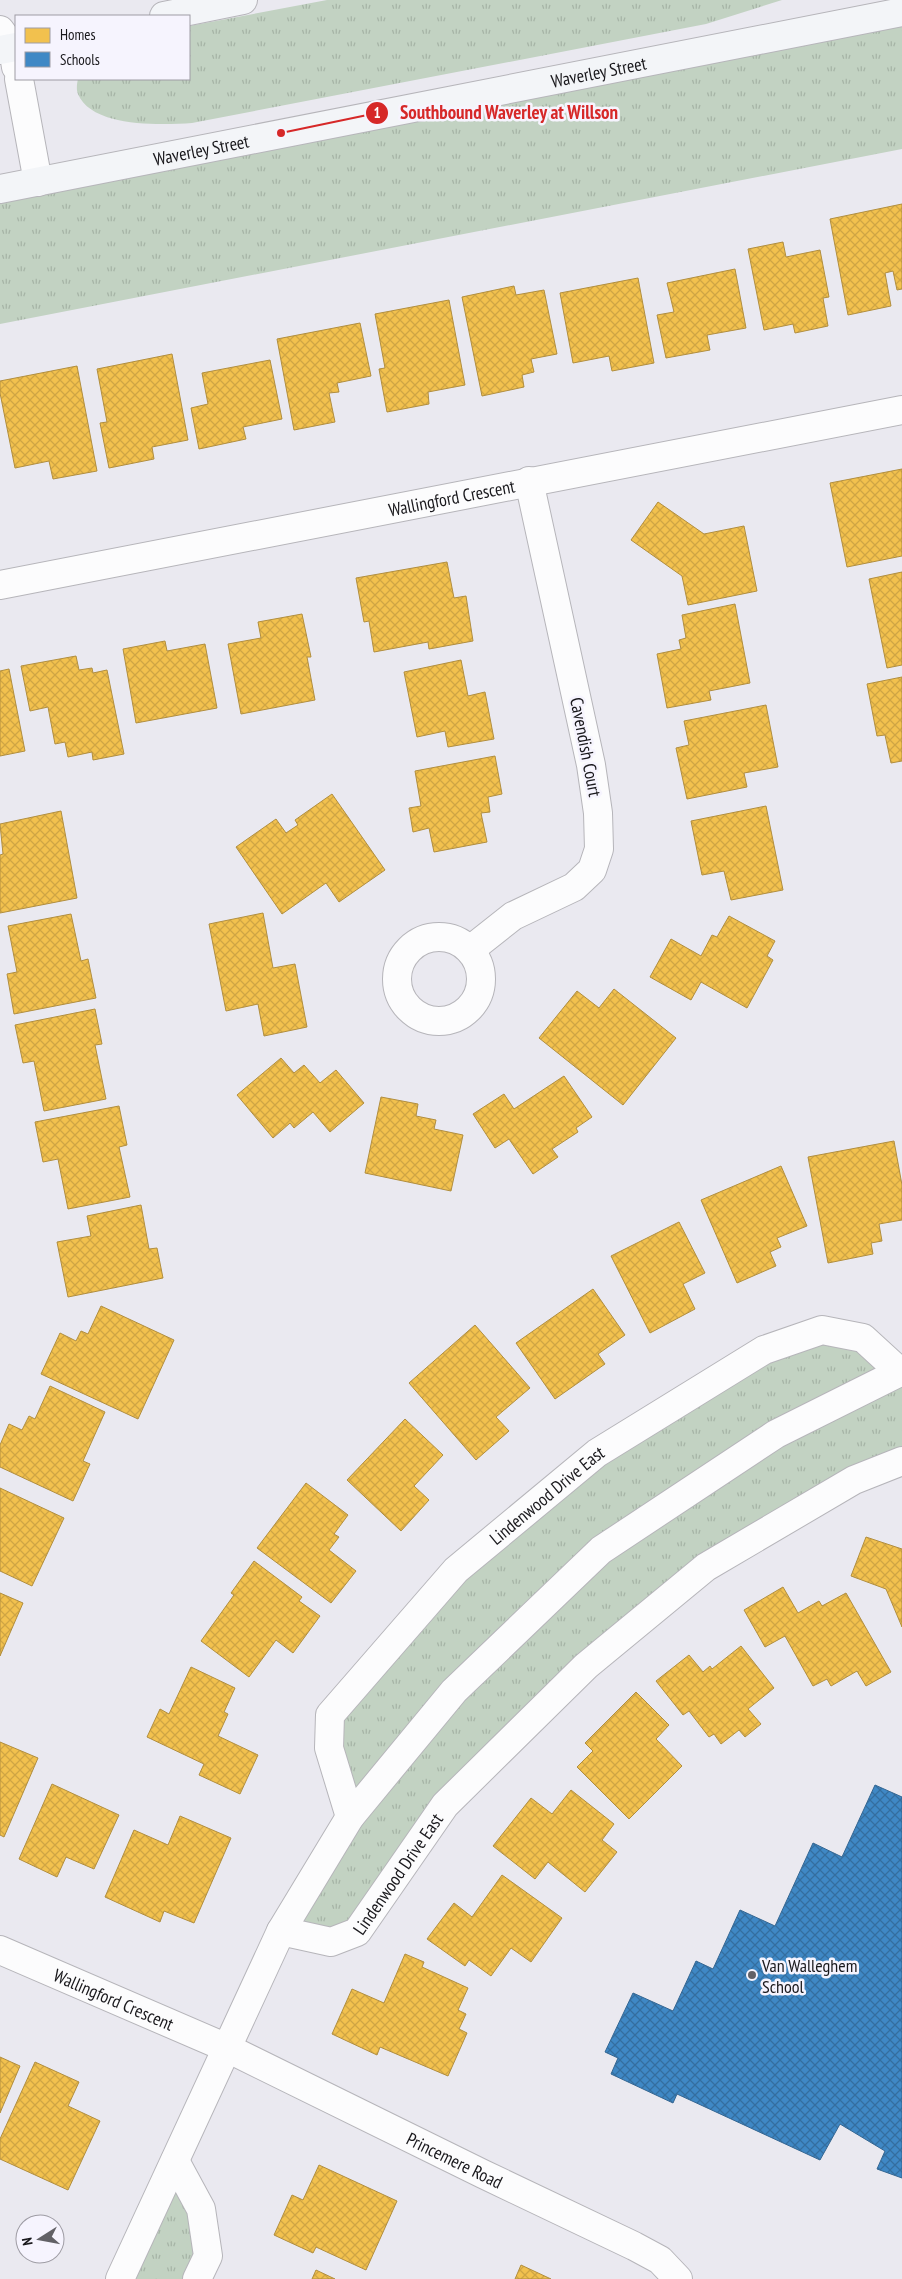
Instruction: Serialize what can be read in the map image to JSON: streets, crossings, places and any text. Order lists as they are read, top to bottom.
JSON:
{
  "streets": {
    "main road": ["Waverley Street"],
    "street": [
      "Wallingford Crescent",
      "Cavendish Court",
      "Lindenwood Drive East",
      "Princemere Road"
    ]
  },
  "crossings": [
    ["Wallingford Crescent", "Cavendish Court"],
    ["Wallingford Crescent", "Lindenwood Drive East"],
    ["Wallingford Crescent", "Princemere Road"],
    ["Lindenwood Drive East", "Princemere Road"]
  ],
  "places": ["Southbound Waverley at Willson", "Van Walleghem School"],
  "legend": ["Homes", "Schools"],
  "north": "left"
}
